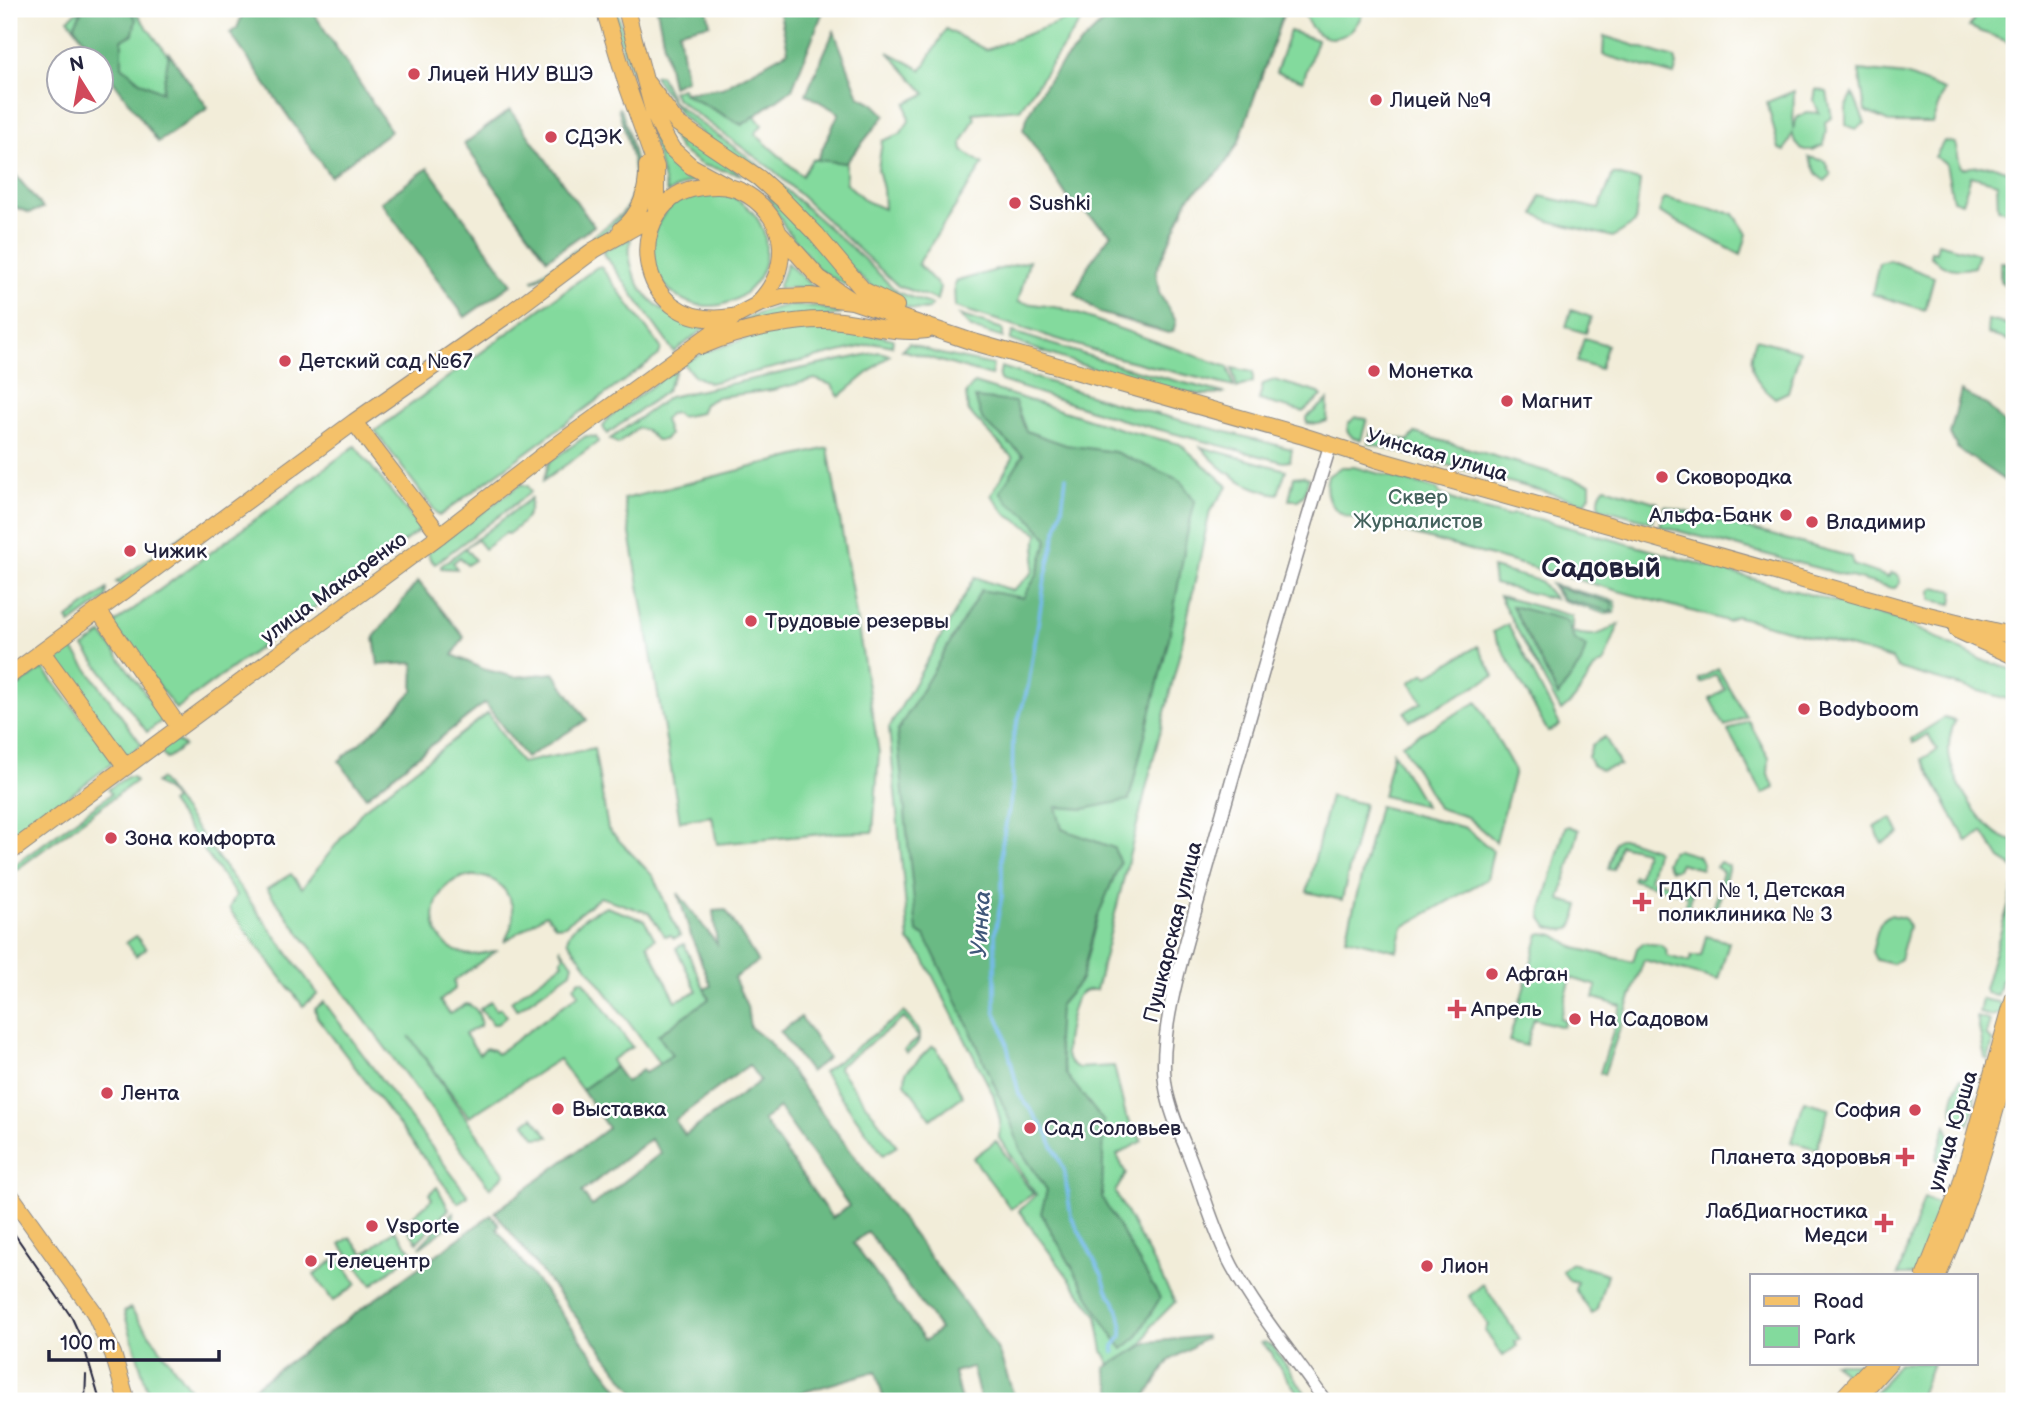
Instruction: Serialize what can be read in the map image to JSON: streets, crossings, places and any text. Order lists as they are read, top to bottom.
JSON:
{
  "streets": {
    "main road": ["Уинская улица", "улица Макаренко", "улица Юрша"],
    "street": ["Пушкарская улица"]
  },
  "crossings": [
    ["Уинская улица", "Пушкарская улица"]
  ],
  "districts": ["Садовый"],
  "water": ["Уинка"],
  "parks": ["Сквер Журналистов"],
  "places": {
    "other": [
      "Лицей НИУ ВШЭ",
      "Лицей №9",
      "СДЭК",
      "Sushki",
      "Детский сад №67",
      "Монетка",
      "Магнит",
      "Сковородка",
      "Альфа-Банк",
      "Владимир",
      "Чижик",
      "Трудовые резервы",
      "Bodyboom",
      "Зона комфорта",
      "Афган",
      "На Садовом",
      "Лента",
      "Выставка",
      "София",
      "Сад Соловьев",
      "Vsporte",
      "Телецентр",
      "Лион"
    ],
    "health": [
      "ГДКП № 1, Детская поликлиника № 3",
      "Апрель",
      "Планета здоровья",
      "ЛабДиагностика Медси"
    ]
  },
  "legend": ["Road", "Park"],
  "scale_bar": "100 m",
  "north": "top"
}
